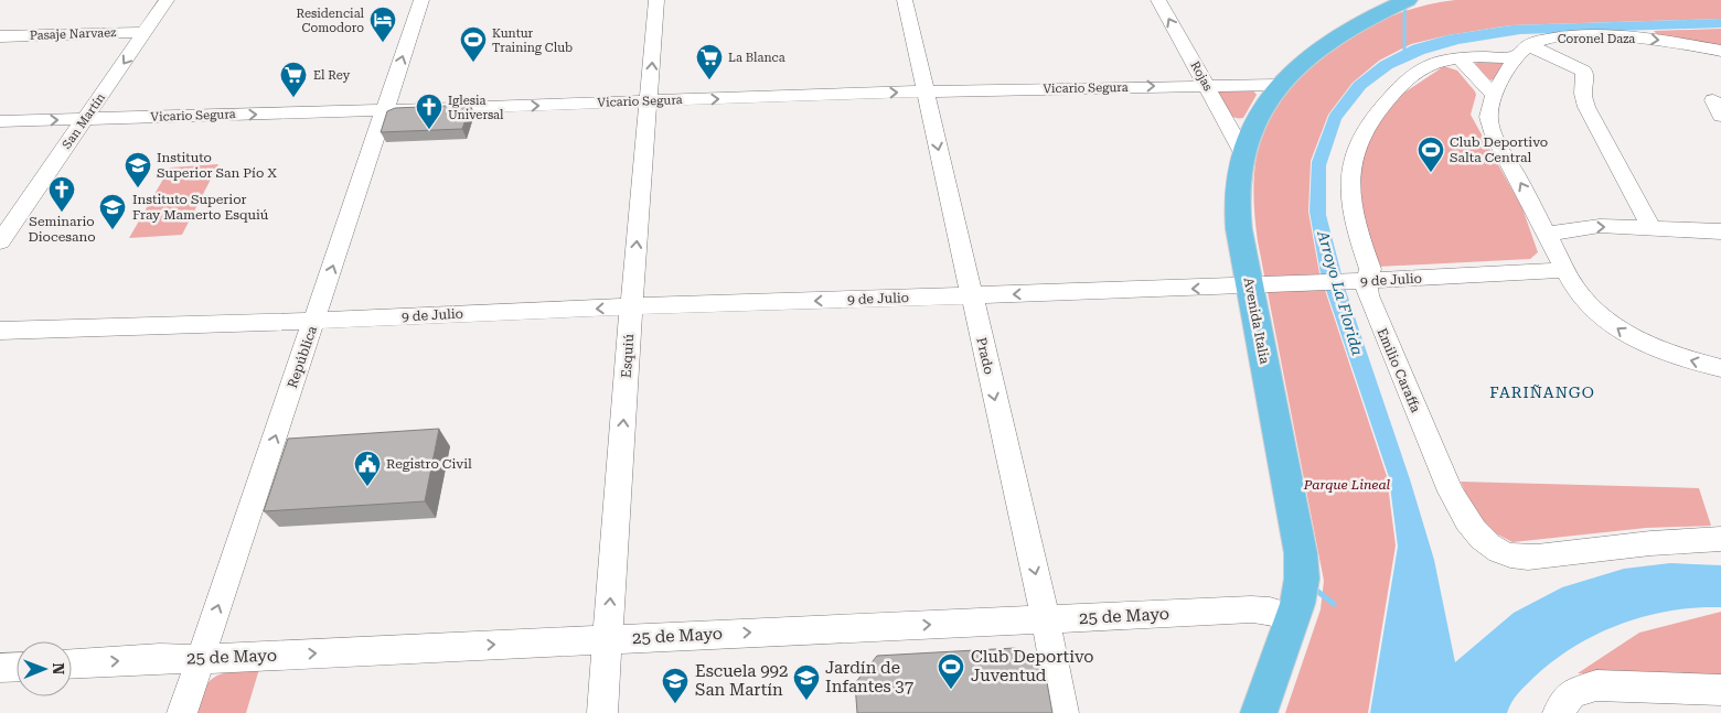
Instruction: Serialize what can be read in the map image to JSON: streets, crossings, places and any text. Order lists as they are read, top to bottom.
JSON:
{
  "streets": {
    "main road": ["Avenida Italia"],
    "street": [
      "Pasaje Narvaez",
      "Coronel Daza",
      "Rojas",
      "Vicario Segura",
      "San Martín",
      "9 de Julio",
      "Esquiú",
      "Prado",
      "República",
      "Emilio Caraffa",
      "25 de Mayo"
    ]
  },
  "crossings": [
    ["Pasaje Narvaez", "San Martín"],
    ["Coronel Daza", "Emilio Caraffa"],
    ["Rojas", "Vicario Segura"],
    ["Rojas", "Avenida Italia"],
    ["Vicario Segura", "San Martín"],
    ["Vicario Segura", "Avenida Italia"],
    ["Vicario Segura", "Esquiú"],
    ["Vicario Segura", "Prado"],
    ["Vicario Segura", "República"],
    ["9 de Julio", "Avenida Italia"],
    ["9 de Julio", "Esquiú"],
    ["9 de Julio", "Prado"],
    ["9 de Julio", "República"],
    ["9 de Julio", "Emilio Caraffa"],
    ["Avenida Italia", "25 de Mayo"],
    ["Esquiú", "25 de Mayo"],
    ["Prado", "25 de Mayo"],
    ["República", "25 de Mayo"]
  ],
  "one_way": [
    "Rojas",
    "Vicario Segura",
    "San Martín",
    "9 de Julio",
    "Esquiú",
    "Prado",
    "República",
    "25 de Mayo"
  ],
  "districts": ["FARIÑANGO"],
  "water": ["Arroyo La Florida"],
  "parks": ["Parque Lineal"],
  "places": {
    "hotel": ["Residencial Comodoro"],
    "sports": ["Kuntur Training Club", "Club Deportivo Salta Central", "Club Deportivo Juventud"],
    "supermarket": ["La Blanca", "El Rey"],
    "church": ["Iglesia Universal", "Seminario Diocesano"],
    "school or university": [
      "Instituto Superior San Pío X",
      "Instituto Superior Fray Mamerto Esquiú",
      "Jardín de Infantes 37",
      "Escuela 992 San Martín"
    ],
    "public building": ["Registro Civil"]
  },
  "north": "right"
}
